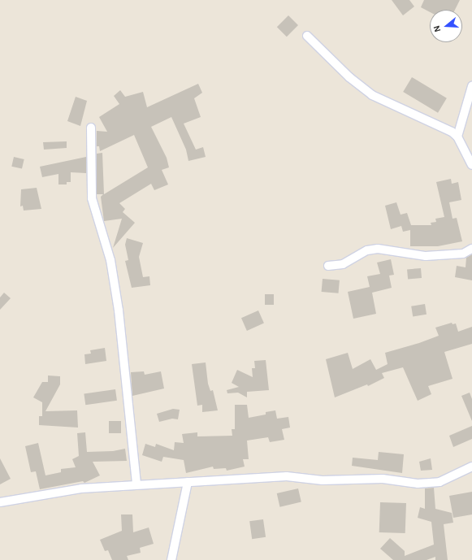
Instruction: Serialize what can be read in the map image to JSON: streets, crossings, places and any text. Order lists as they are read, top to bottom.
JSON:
{
  "north": "left"
}
